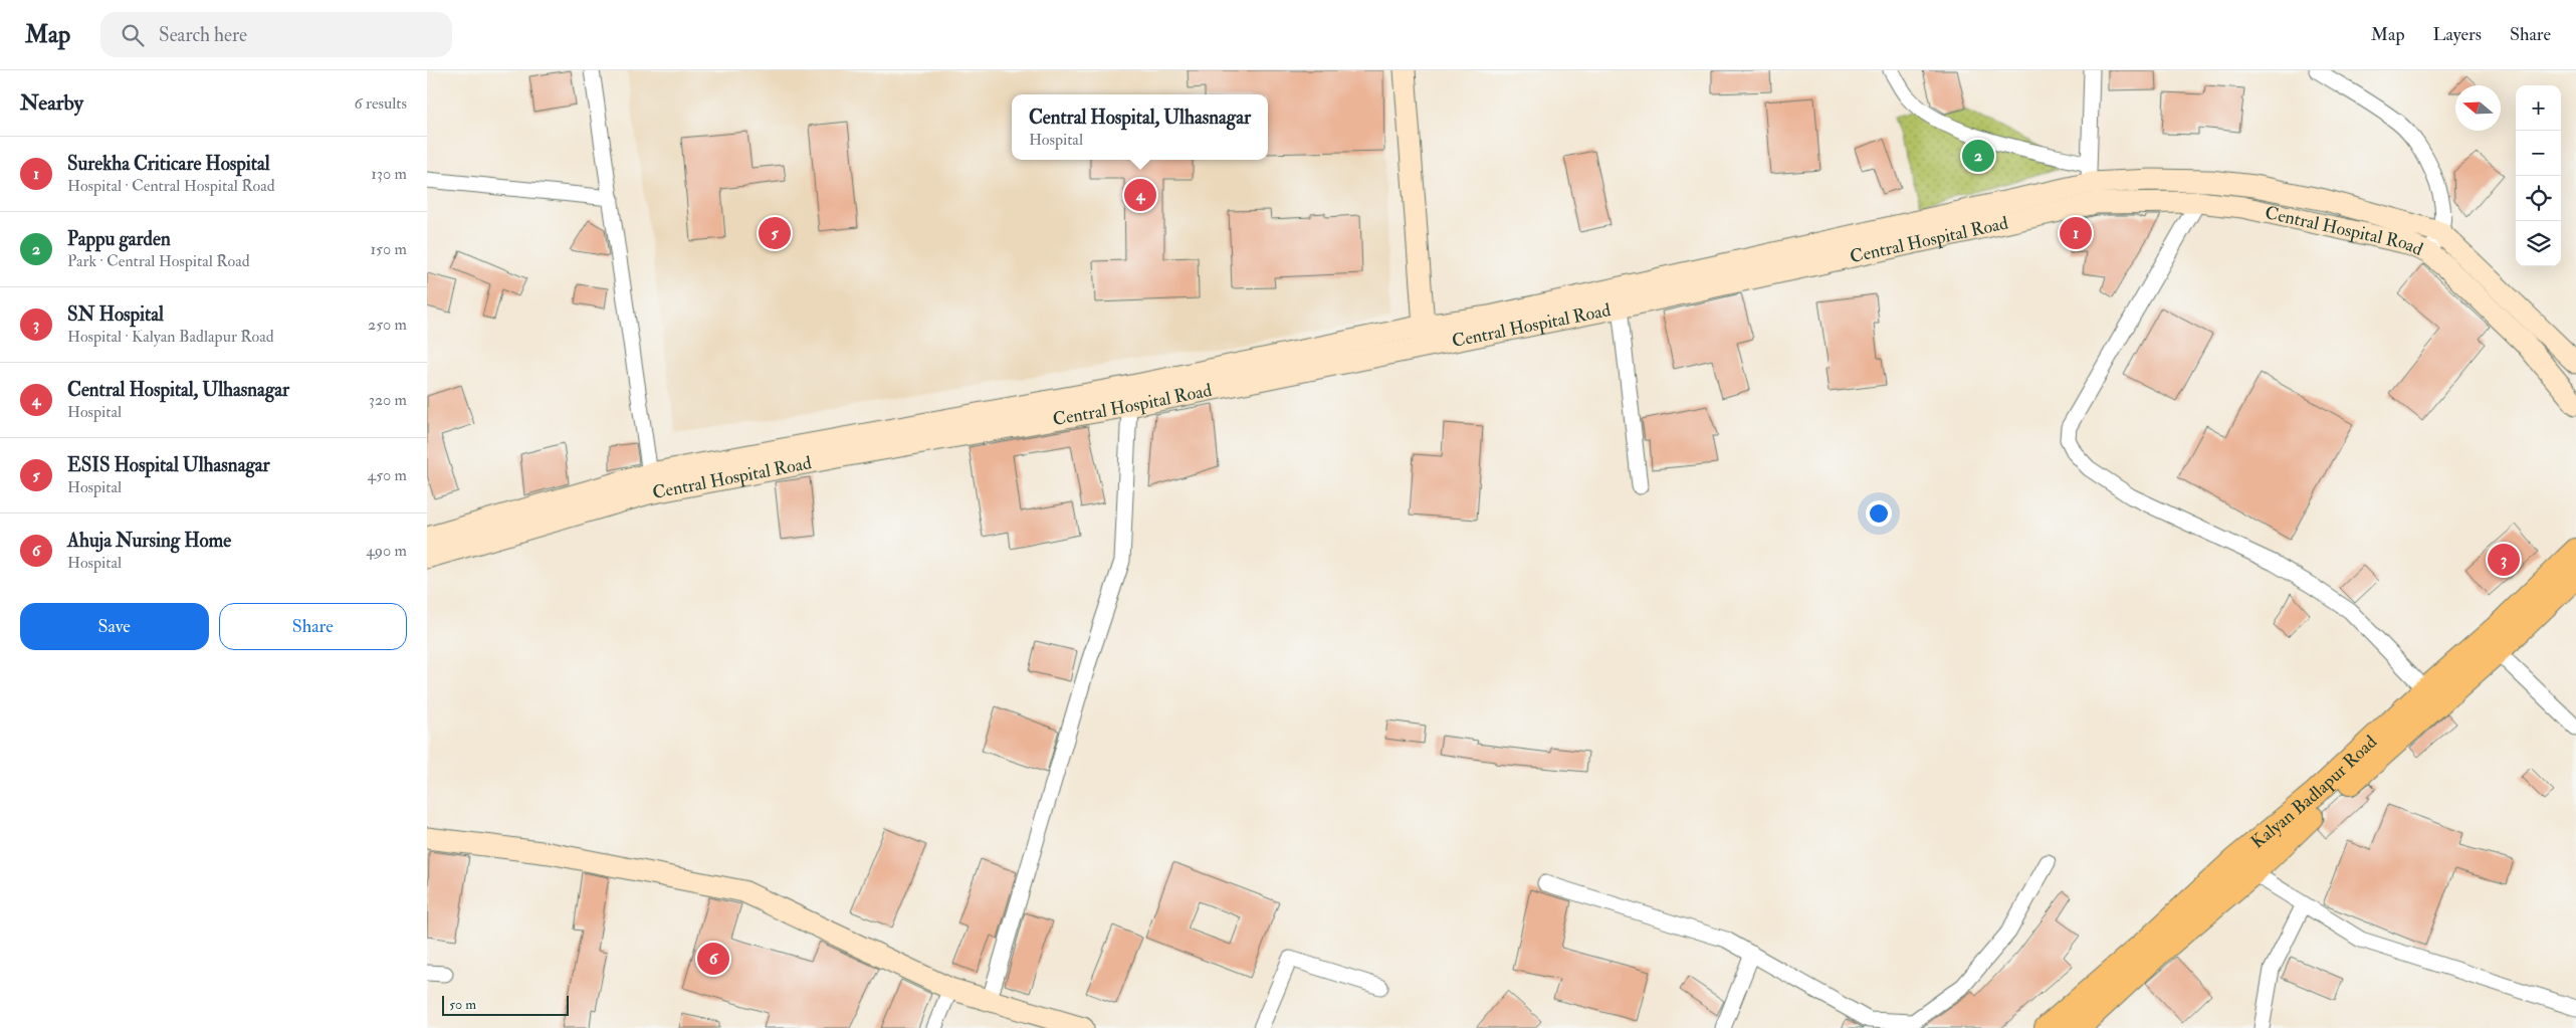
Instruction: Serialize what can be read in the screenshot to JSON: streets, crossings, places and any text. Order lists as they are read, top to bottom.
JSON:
{
  "streets": {
    "main road": ["Kalyan Badlapur Road"],
    "street": ["Central Hospital Road"]
  },
  "scale_bar": "50 m",
  "north": "left",
  "page": {
    "header": "Map",
    "search": "Search here",
    "nav": ["Map", "Layers", "Share"],
    "heading": ["Nearby", "6 results"],
    "map_buttons": ["+", "−"],
    "popup": ["Central Hospital, Ulhasnagar", "Hospital"],
    "list": [
      {
        "mark": "1",
        "name": "Surekha Criticare Hospital",
        "note": "Hospital · Central Hospital Road",
        "value": "130 m"
      },
      {
        "mark": "2",
        "name": "Pappu garden",
        "note": "Park · Central Hospital Road",
        "value": "150 m"
      },
      {
        "mark": "3",
        "name": "SN Hospital",
        "note": "Hospital · Kalyan Badlapur Road",
        "value": "250 m"
      },
      {
        "mark": "4",
        "name": "Central Hospital, Ulhasnagar",
        "note": "Hospital",
        "value": "320 m"
      },
      {
        "mark": "5",
        "name": "ESIS Hospital Ulhasnagar",
        "note": "Hospital",
        "value": "450 m"
      },
      {
        "mark": "6",
        "name": "Ahuja Nursing Home",
        "note": "Hospital",
        "value": "490 m"
      }
    ],
    "pins": [
      "2",
      "4",
      "1",
      "5",
      "3",
      "6"
    ],
    "buttons": ["Save", "Share"],
    "scale": "50 m"
  }
}
